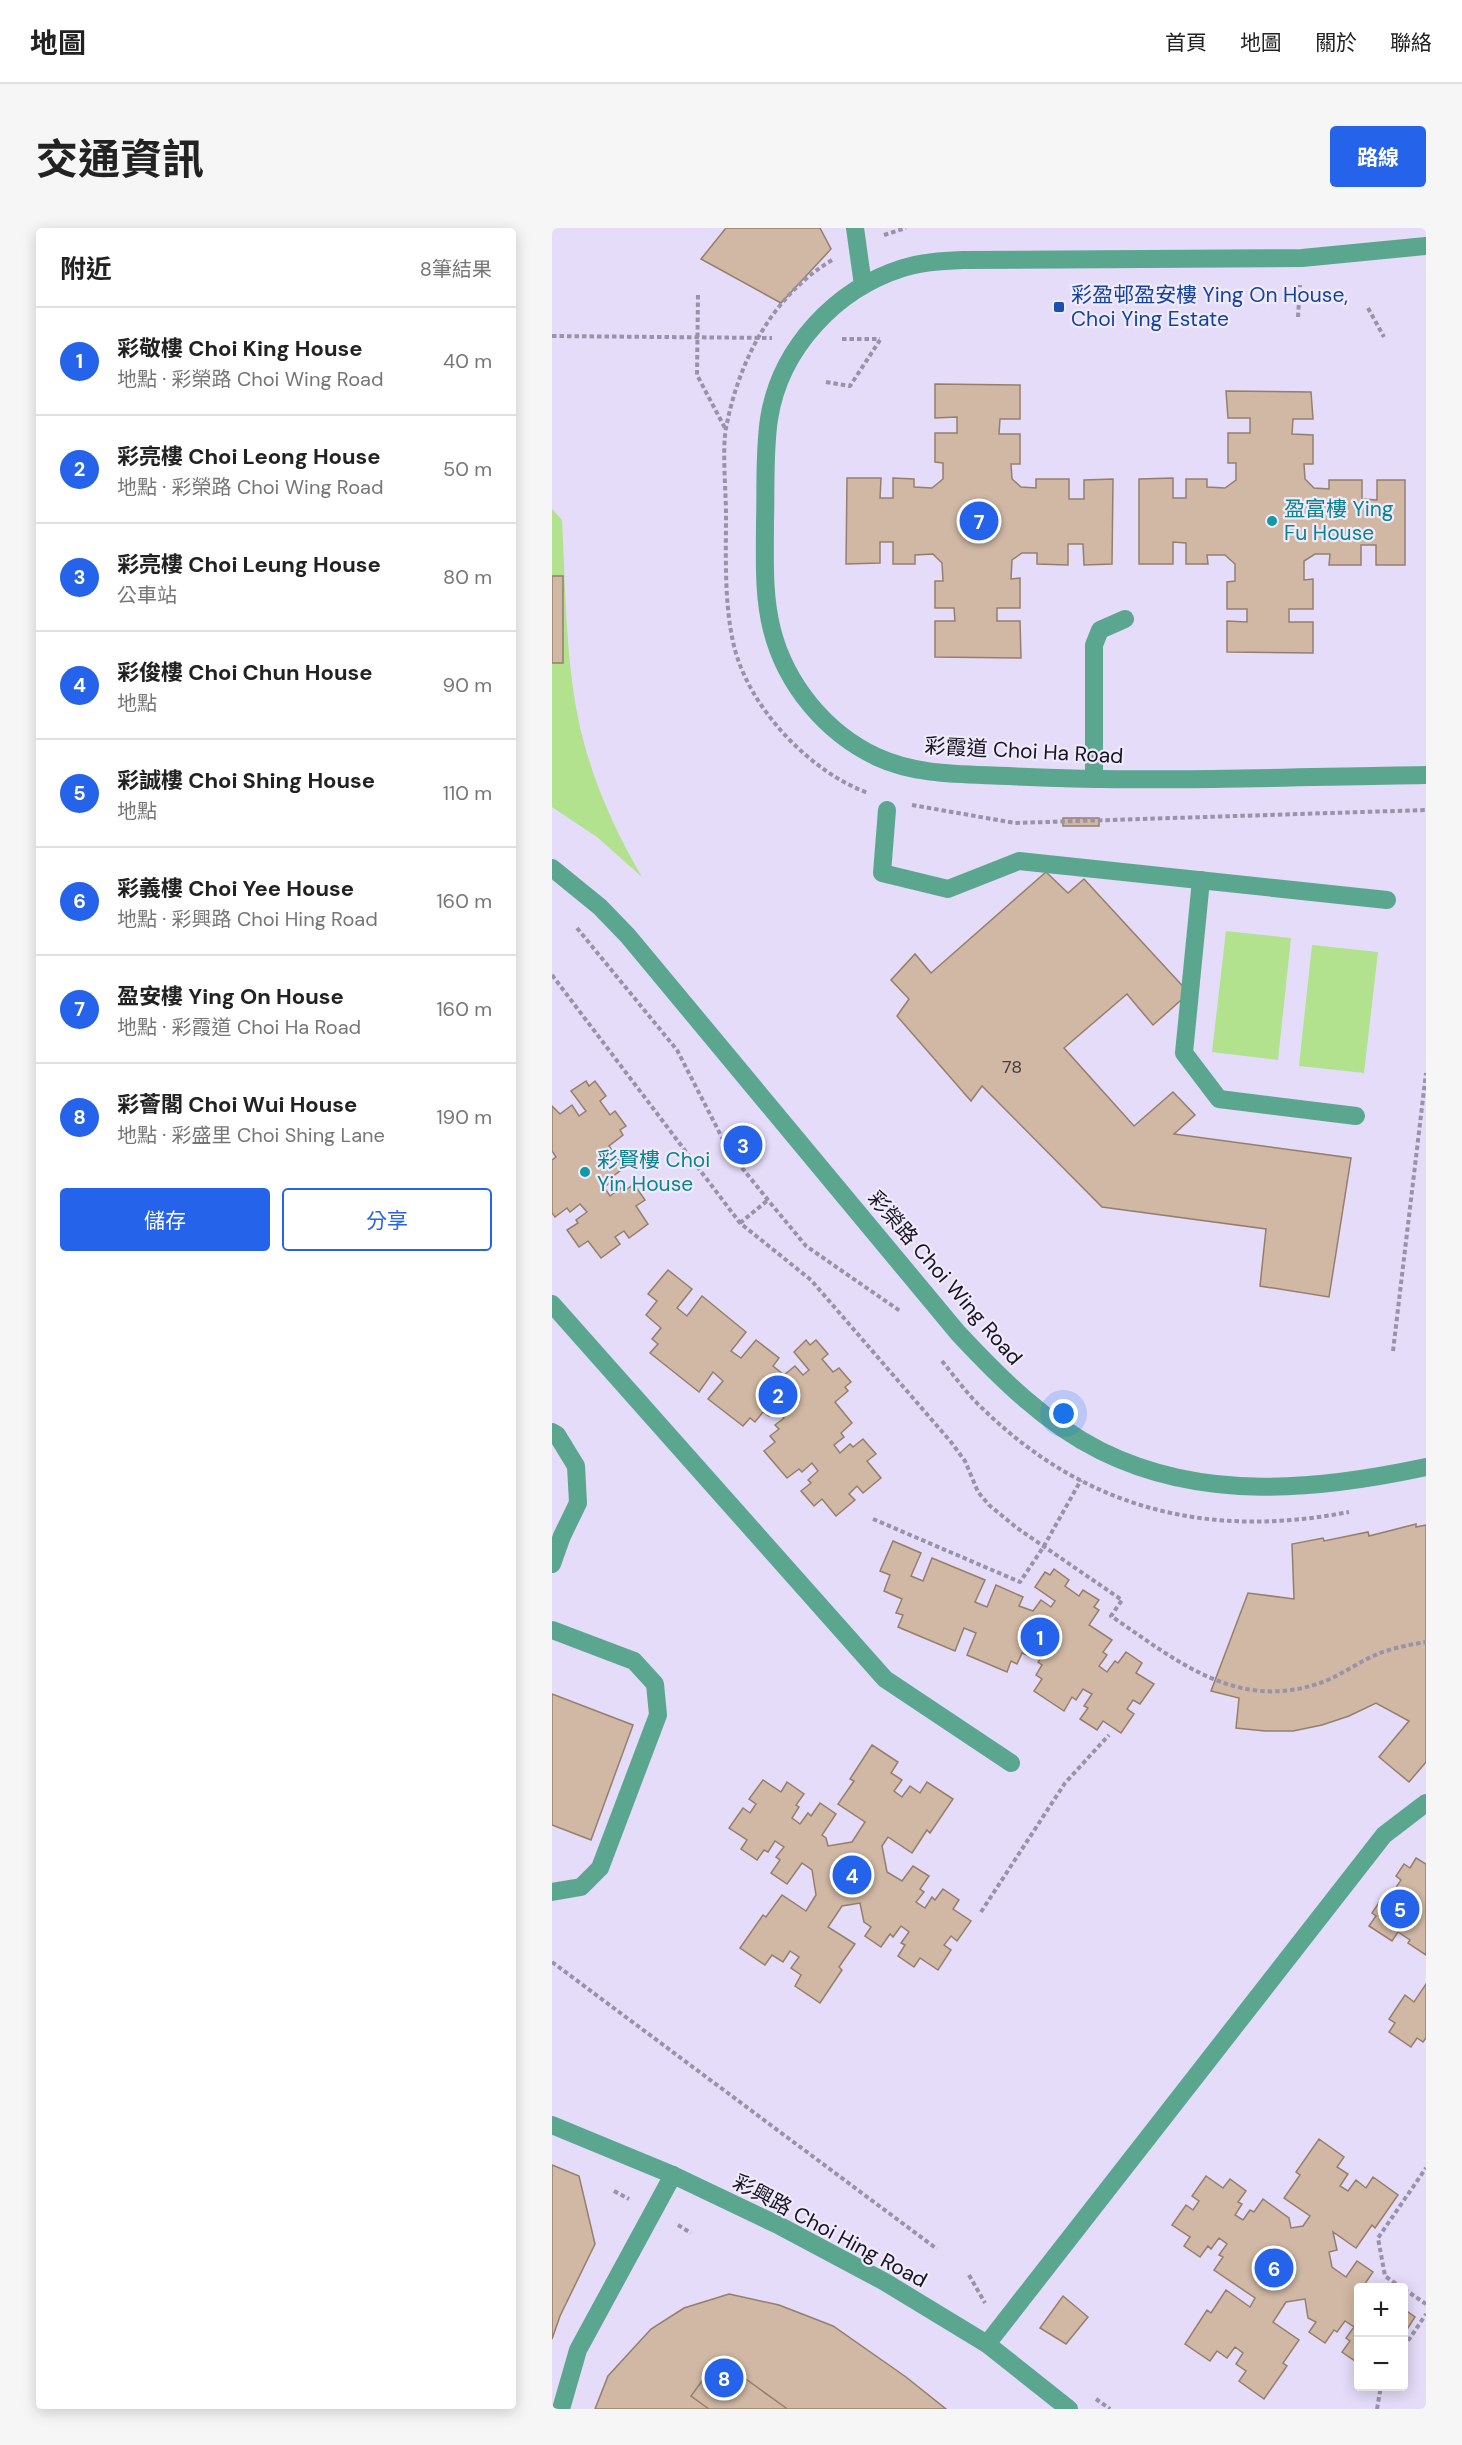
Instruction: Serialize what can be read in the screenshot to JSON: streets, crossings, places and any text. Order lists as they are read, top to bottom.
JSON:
{
  "streets": {
    "street": ["彩霞道 Choi Ha Road", "彩榮路 Choi Wing Road", "彩興路 Choi Hing Road"]
  },
  "places": {
    "transit": ["彩盈邨盈安樓 Ying On House, Choi Ying Estate"],
    "other": ["盈富樓 Ying Fu House", "彩賢樓 Choi Yin House"]
  },
  "house_numbers": ["78"],
  "page": {
    "header": "地圖",
    "nav": [
      "首頁",
      "地圖",
      "關於",
      "聯絡"
    ],
    "title": "交通資訊",
    "buttons": [
      "路線",
      ["儲存", "分享"]
    ],
    "heading": ["附近", "8筆結果"],
    "list": [
      {
        "mark": "1",
        "name": "彩敬樓 Choi King House",
        "note": "地點 · 彩榮路 Choi Wing Road",
        "value": "40 m"
      },
      {
        "mark": "2",
        "name": "彩亮樓 Choi Leong House",
        "note": "地點 · 彩榮路 Choi Wing Road",
        "value": "50 m"
      },
      {
        "mark": "3",
        "name": "彩亮樓 Choi Leung House",
        "note": "公車站",
        "value": "80 m"
      },
      {
        "mark": "4",
        "name": "彩俊樓 Choi Chun House",
        "note": "地點",
        "value": "90 m"
      },
      {
        "mark": "5",
        "name": "彩誠樓 Choi Shing House",
        "note": "地點",
        "value": "110 m"
      },
      {
        "mark": "6",
        "name": "彩義樓 Choi Yee House",
        "note": "地點 · 彩興路 Choi Hing Road",
        "value": "160 m"
      },
      {
        "mark": "7",
        "name": "盈安樓 Ying On House",
        "note": "地點 · 彩霞道 Choi Ha Road",
        "value": "160 m"
      },
      {
        "mark": "8",
        "name": "彩薈閣 Choi Wui House",
        "note": "地點 · 彩盛里 Choi Shing Lane",
        "value": "190 m"
      }
    ],
    "pins": [
      "7",
      "3",
      "2",
      "1",
      "4",
      "5",
      "6",
      "8"
    ],
    "map_buttons": ["+", "−"]
  }
}
